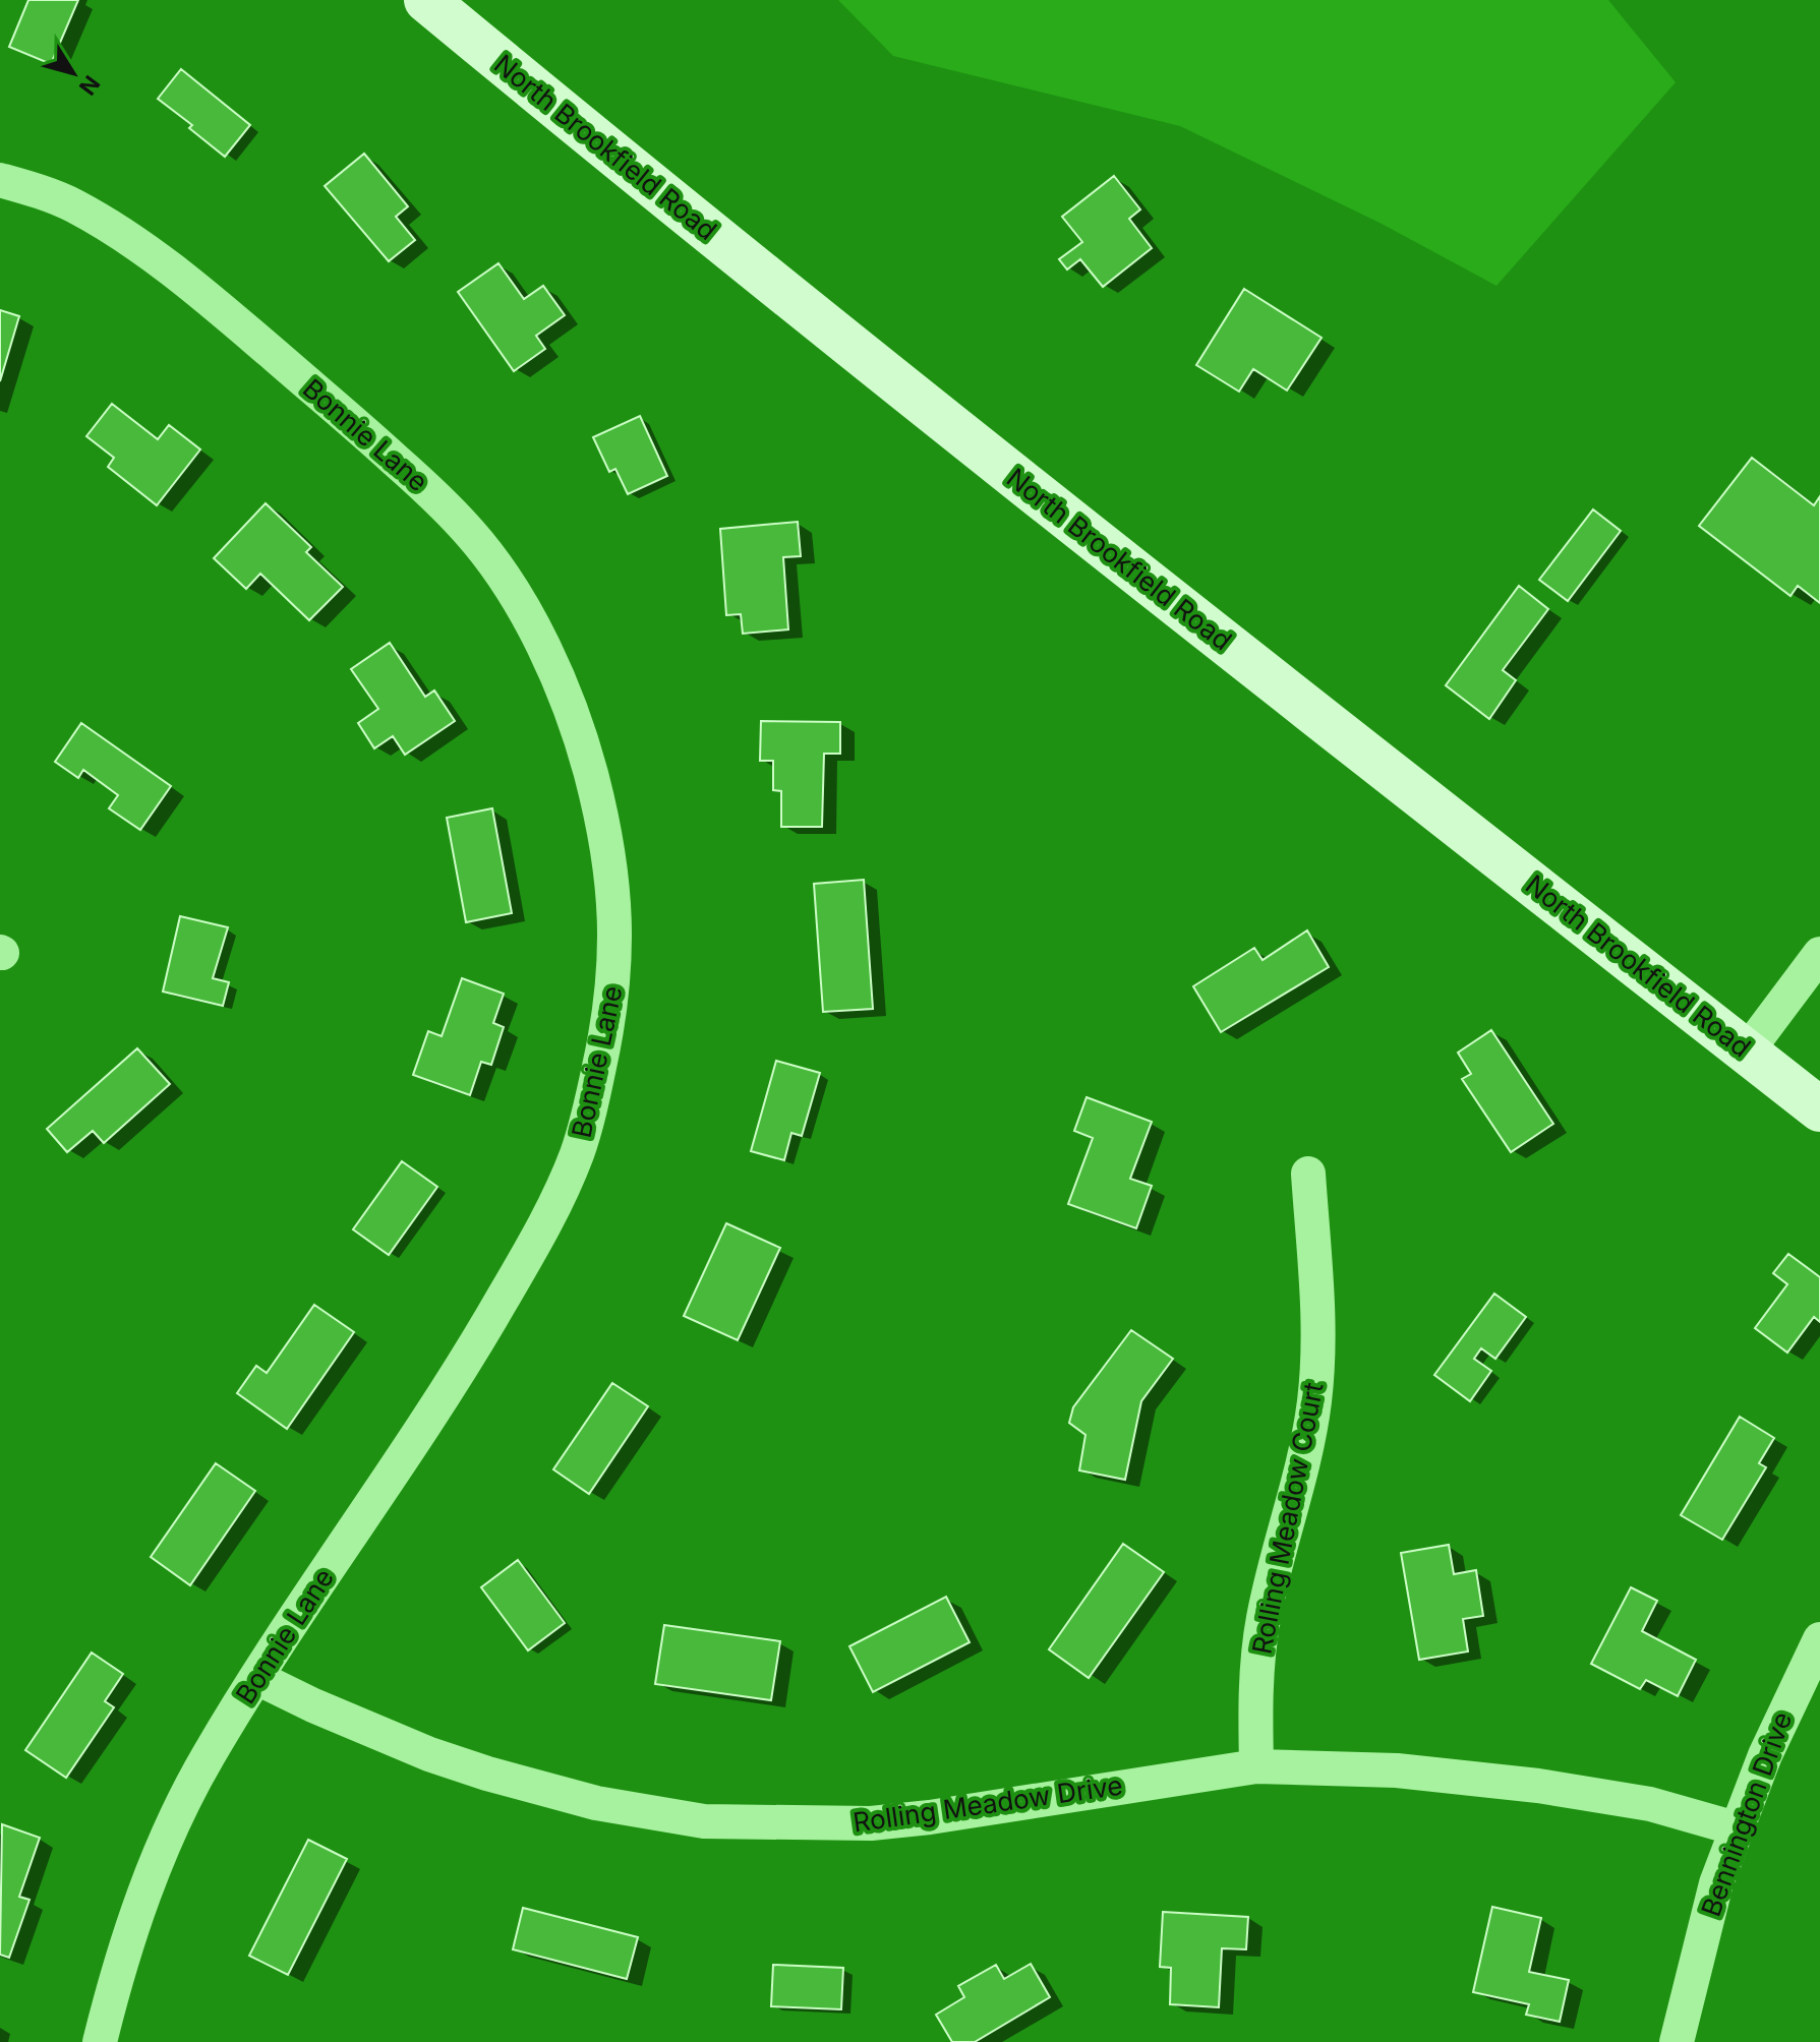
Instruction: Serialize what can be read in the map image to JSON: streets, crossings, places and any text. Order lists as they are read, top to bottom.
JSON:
{
  "streets": {
    "street": [
      "North Brookfield Road",
      "Bonnie Lane",
      "Rolling Meadow Court",
      "Rolling Meadow Drive",
      "Bennington Drive"
    ]
  },
  "crossings": [
    ["Bonnie Lane", "Rolling Meadow Drive"],
    ["Rolling Meadow Court", "Rolling Meadow Drive"],
    ["Rolling Meadow Drive", "Bennington Drive"]
  ],
  "north": "bottom right"
}
